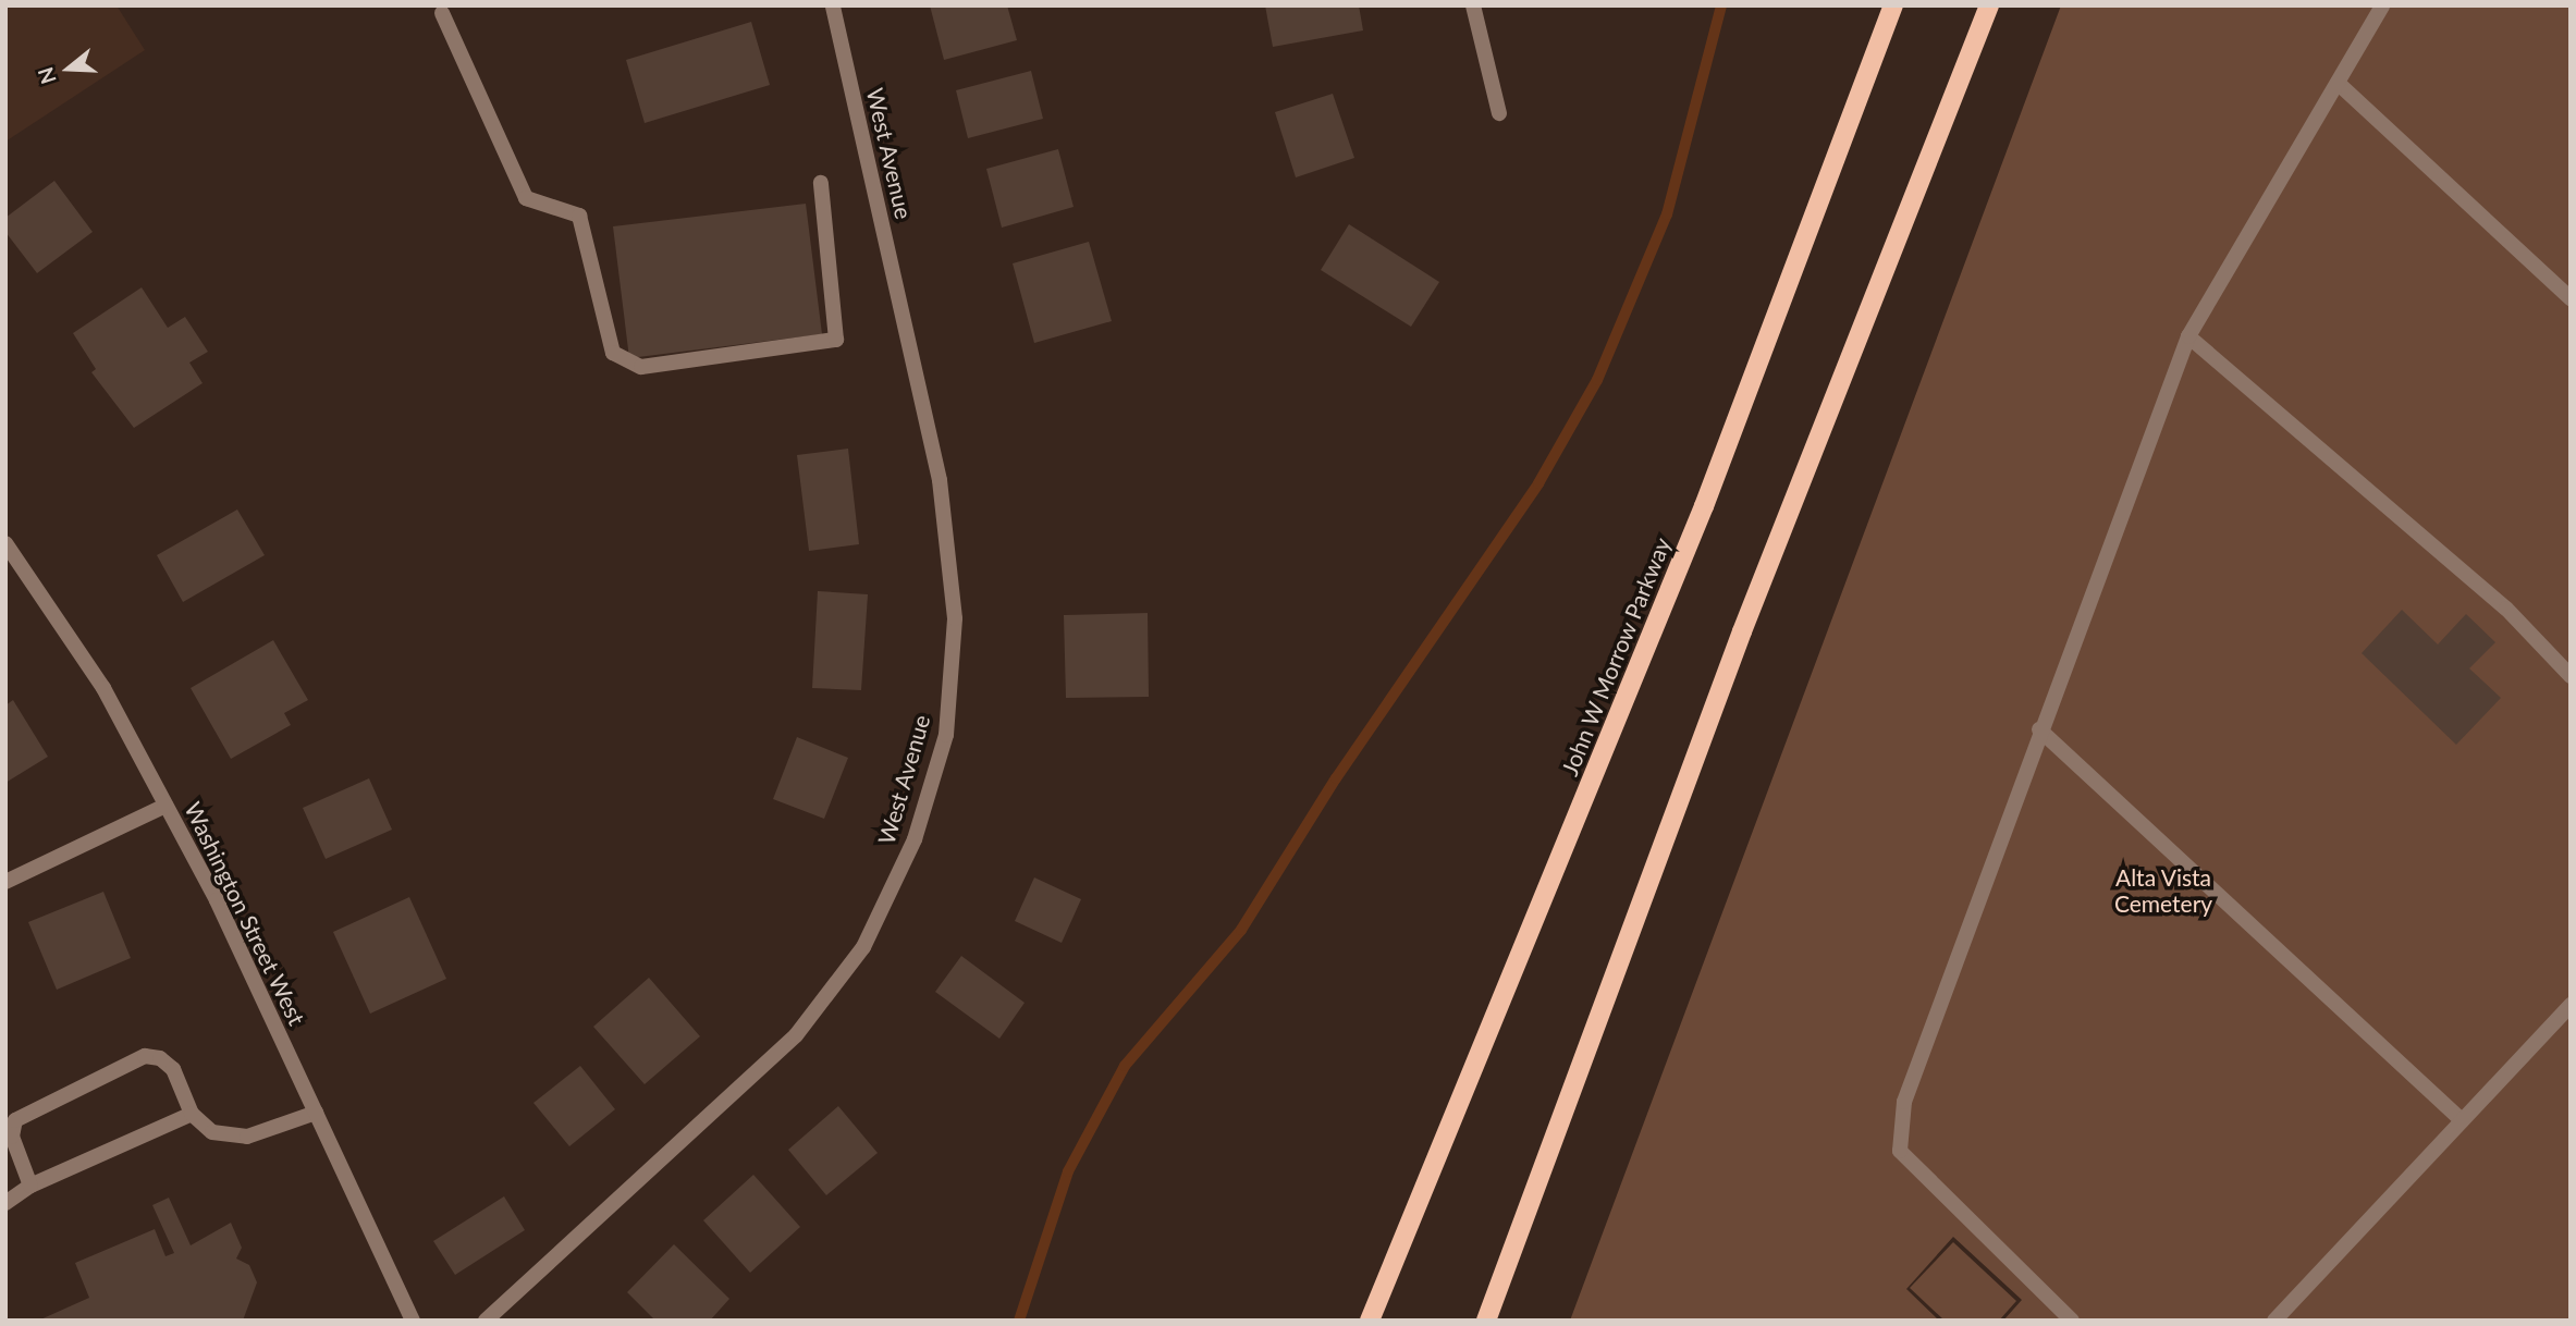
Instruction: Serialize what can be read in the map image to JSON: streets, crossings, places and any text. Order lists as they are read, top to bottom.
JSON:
{
  "streets": {
    "main road": ["John W Morrow Parkway"],
    "street": ["West Avenue", "Washington Street West"]
  },
  "parks": ["Alta Vista Cemetery"],
  "north": "left"
}
